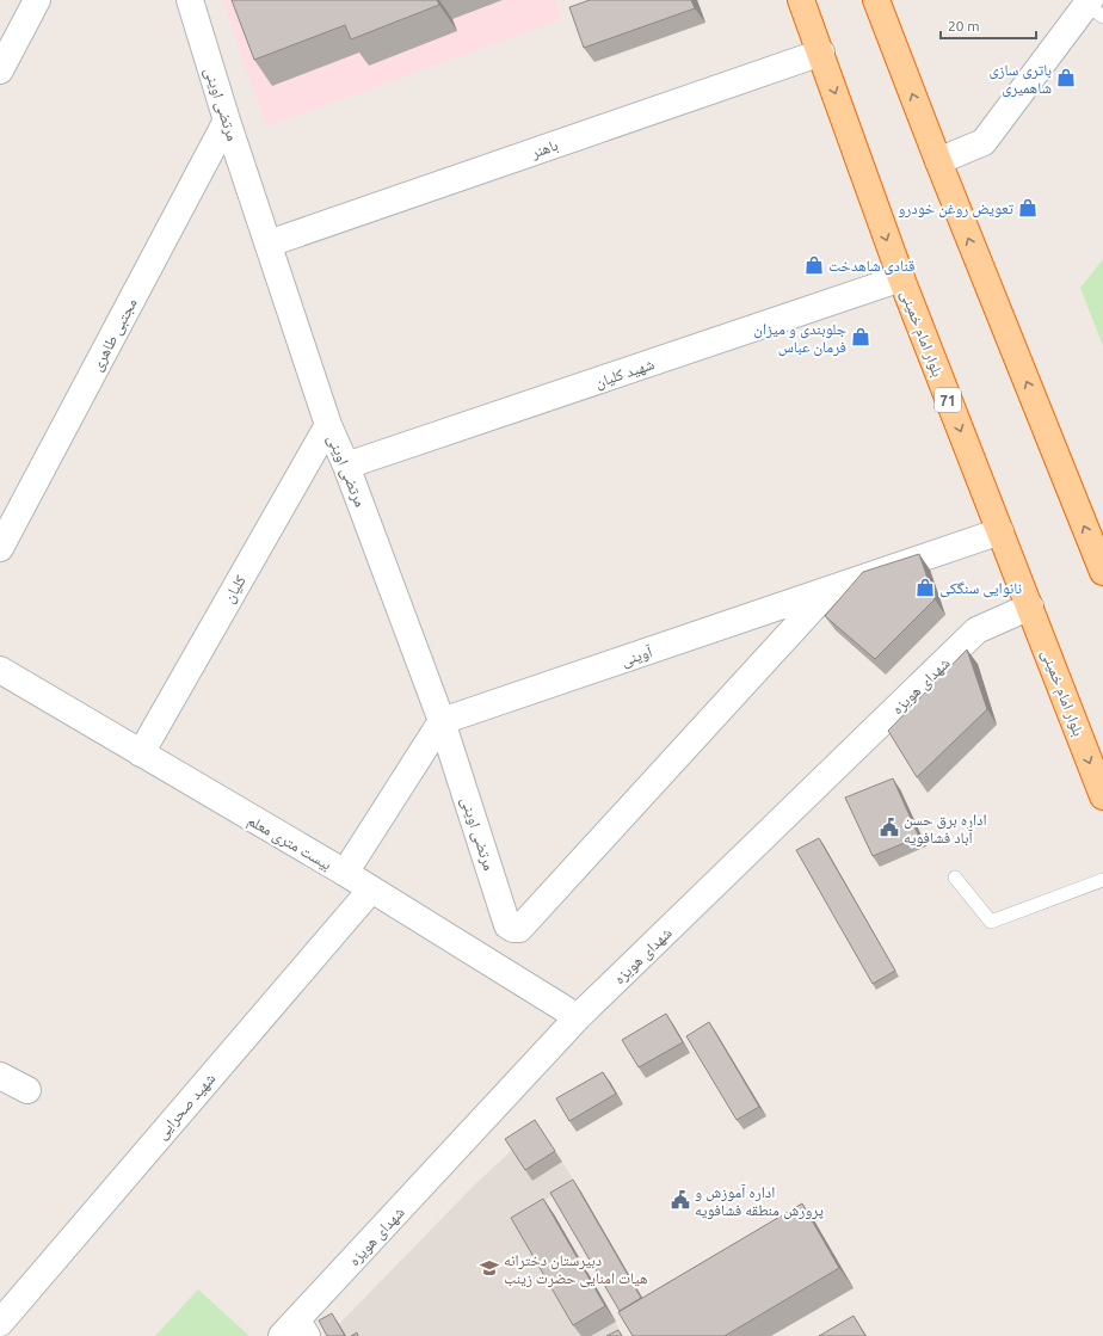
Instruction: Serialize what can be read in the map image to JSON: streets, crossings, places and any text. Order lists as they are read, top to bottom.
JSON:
{
  "streets": {
    "highway": ["بلوار امام خمینی", "71"],
    "street": [
      "مرتضی اوینی",
      "باهنر",
      "مجتبی طاهری",
      "شهید کلیان",
      "کلیان",
      "آوینی",
      "شهدای هویزه",
      "بیست متری معلم",
      "شهید صحرایی"
    ]
  },
  "crossings": [
    ["مرتضی اوینی", "باهنر"],
    ["مرتضی اوینی", "مجتبی طاهری"],
    ["مرتضی اوینی", "شهید کلیان"],
    ["مرتضی اوینی", "کلیان"],
    ["مرتضی اوینی", "آوینی"],
    ["باهنر", "بلوار امام خمینی"],
    ["بلوار امام خمینی", "شهید کلیان"],
    ["بلوار امام خمینی", "آوینی"],
    ["بلوار امام خمینی", "شهدای هویزه"],
    ["کلیان", "بیست متری معلم"],
    ["شهدای هویزه", "بیست متری معلم"],
    ["بیست متری معلم", "شهید صحرایی"]
  ],
  "places": {
    "shop": [
      "باتری سازی شاهمیری",
      "تعویض روغن خودرو",
      "قنادی شاهدخت",
      "جلوبندی و میزان فرمان عباس",
      "نانوایی سنگکی"
    ],
    "public building": ["اداره برق حسن آباد فشافویه", "اداره آموزش و پرورش منطقه فشافویه"],
    "school or university": ["دبیرستان دخترانه هیات امنایی حضرت زینب"]
  },
  "scale_bar": "20 m"
}
